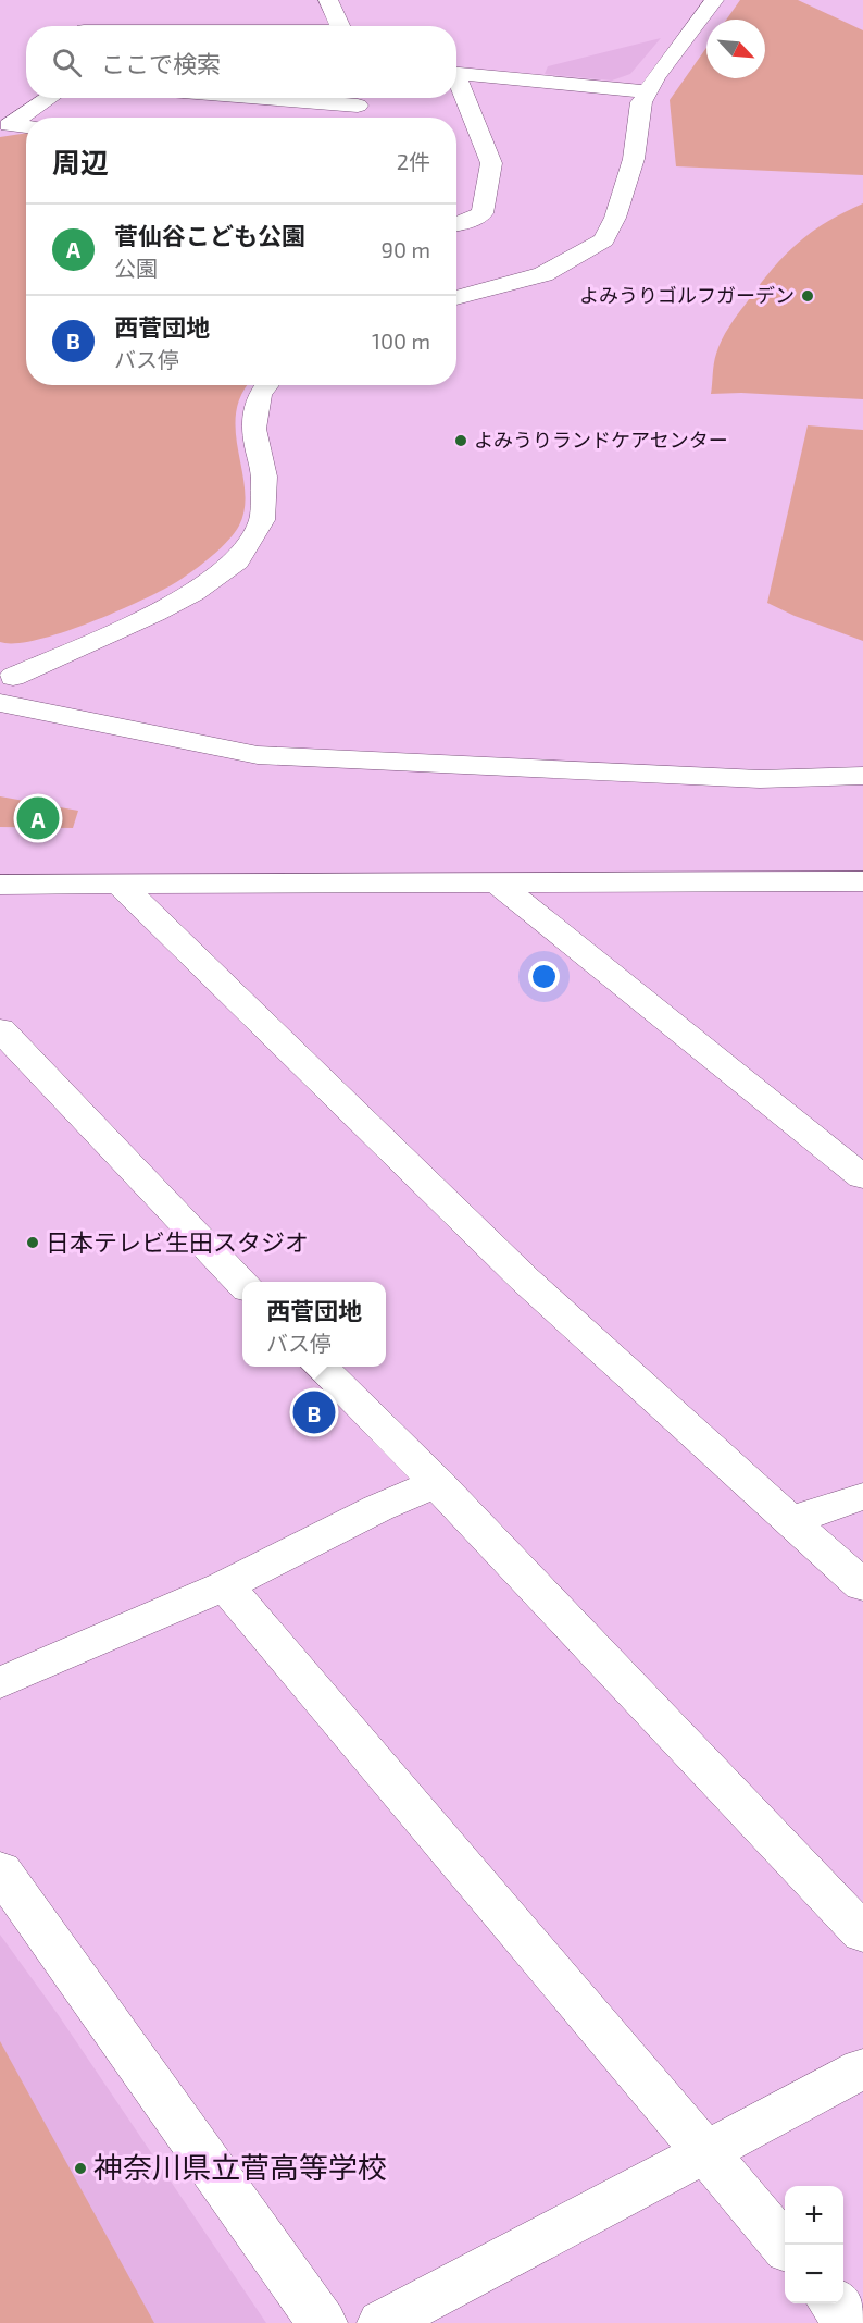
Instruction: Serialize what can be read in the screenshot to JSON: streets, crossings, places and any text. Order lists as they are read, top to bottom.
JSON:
{
  "places": [
    "よみうりゴルフガーデン",
    "よみうりランドケアセンター",
    "日本テレビ生田スタジオ",
    "神奈川県立菅高等学校"
  ],
  "north": "bottom right",
  "page": {
    "search": "ここで検索",
    "heading": ["周辺", "2件"],
    "list": [
      {
        "mark": "A",
        "name": "菅仙谷こども公園",
        "note": "公園",
        "value": "90 m"
      },
      {
        "mark": "B",
        "name": "西菅団地",
        "note": "バス停",
        "value": "100 m"
      }
    ],
    "pins": ["A", "B"],
    "popup": ["西菅団地", "バス停"],
    "map_buttons": ["+", "−"]
  }
}
